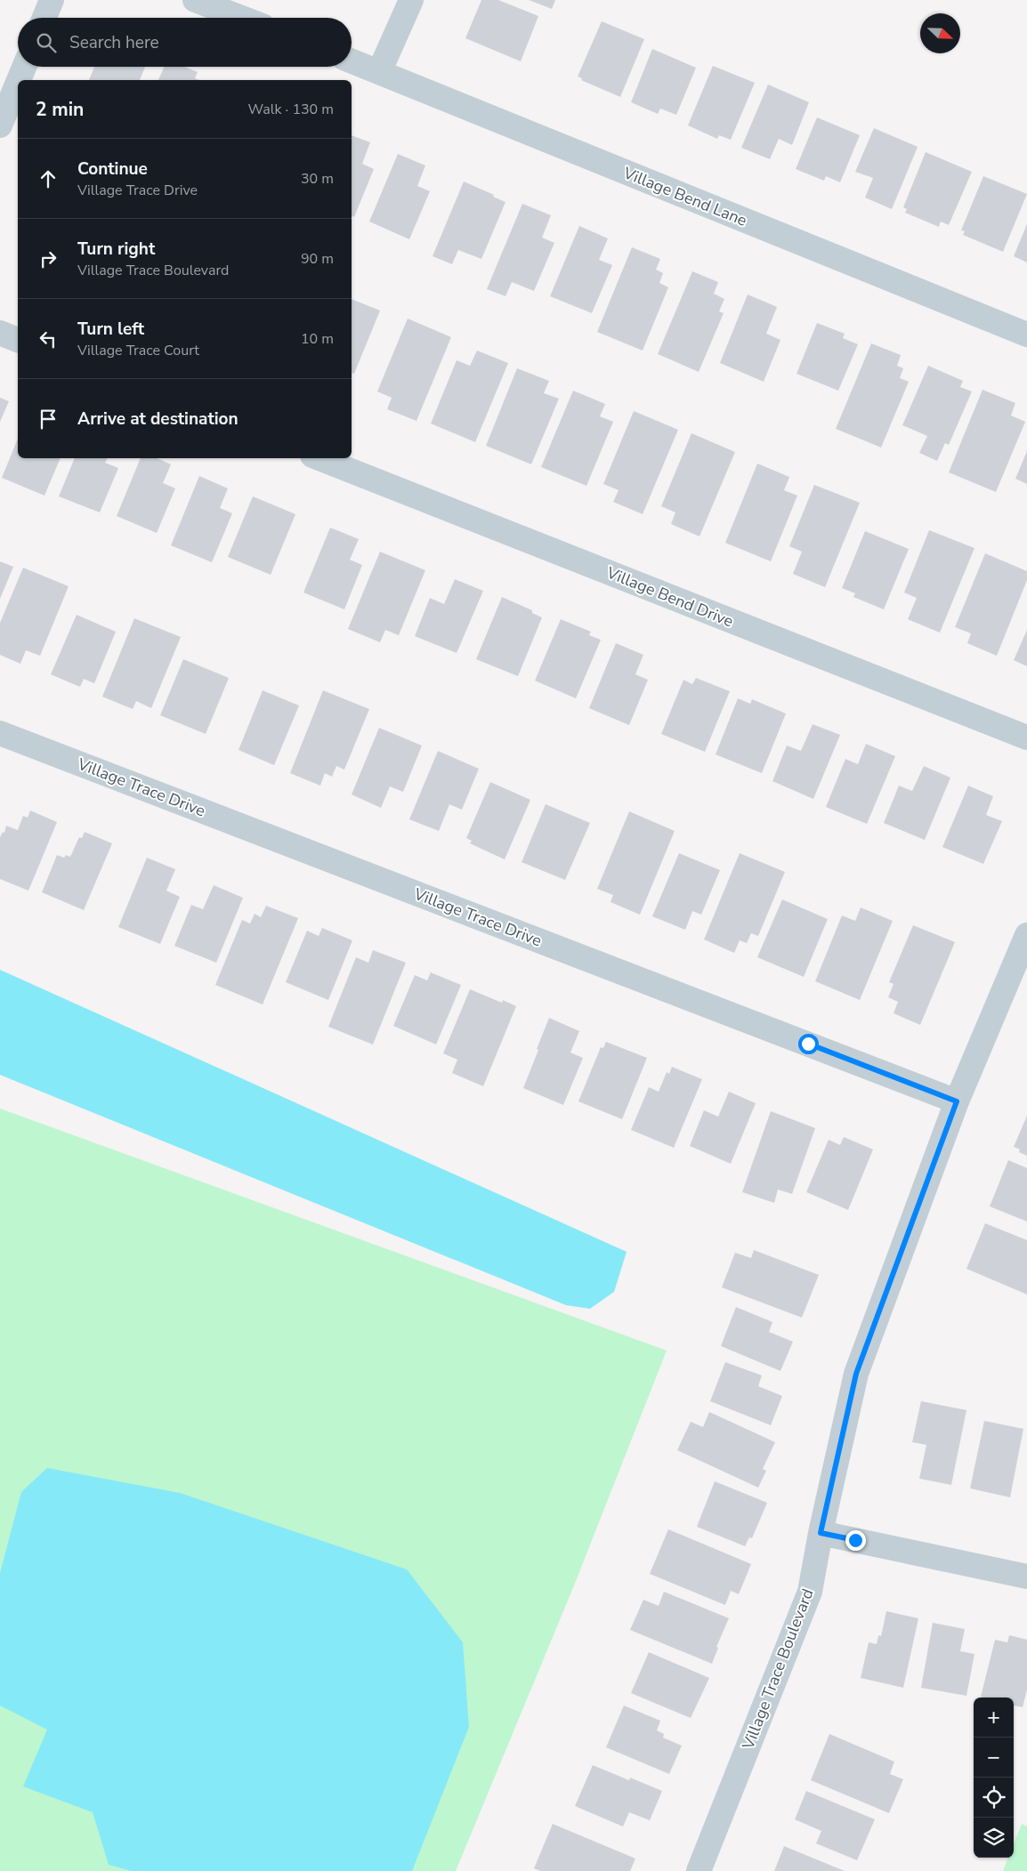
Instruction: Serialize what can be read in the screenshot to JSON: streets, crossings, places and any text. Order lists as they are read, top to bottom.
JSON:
{
  "streets": {
    "street": [
      "Village Bend Lane",
      "Village Bend Drive",
      "Village Trace Drive",
      "Village Trace Boulevard"
    ]
  },
  "crossings": [
    ["Village Trace Drive", "Village Trace Boulevard"]
  ],
  "north": "bottom right",
  "page": {
    "search": "Search here",
    "heading": ["2 min", "Walk · 130 m"],
    "list": [
      ["Continue", "Village Trace Drive", "30 m"],
      ["Turn right", "Village Trace Boulevard", "90 m"],
      ["Turn left", "Village Trace Court", "10 m"],
      "Arrive at destination"
    ],
    "map_buttons": ["+", "−"]
  }
}
